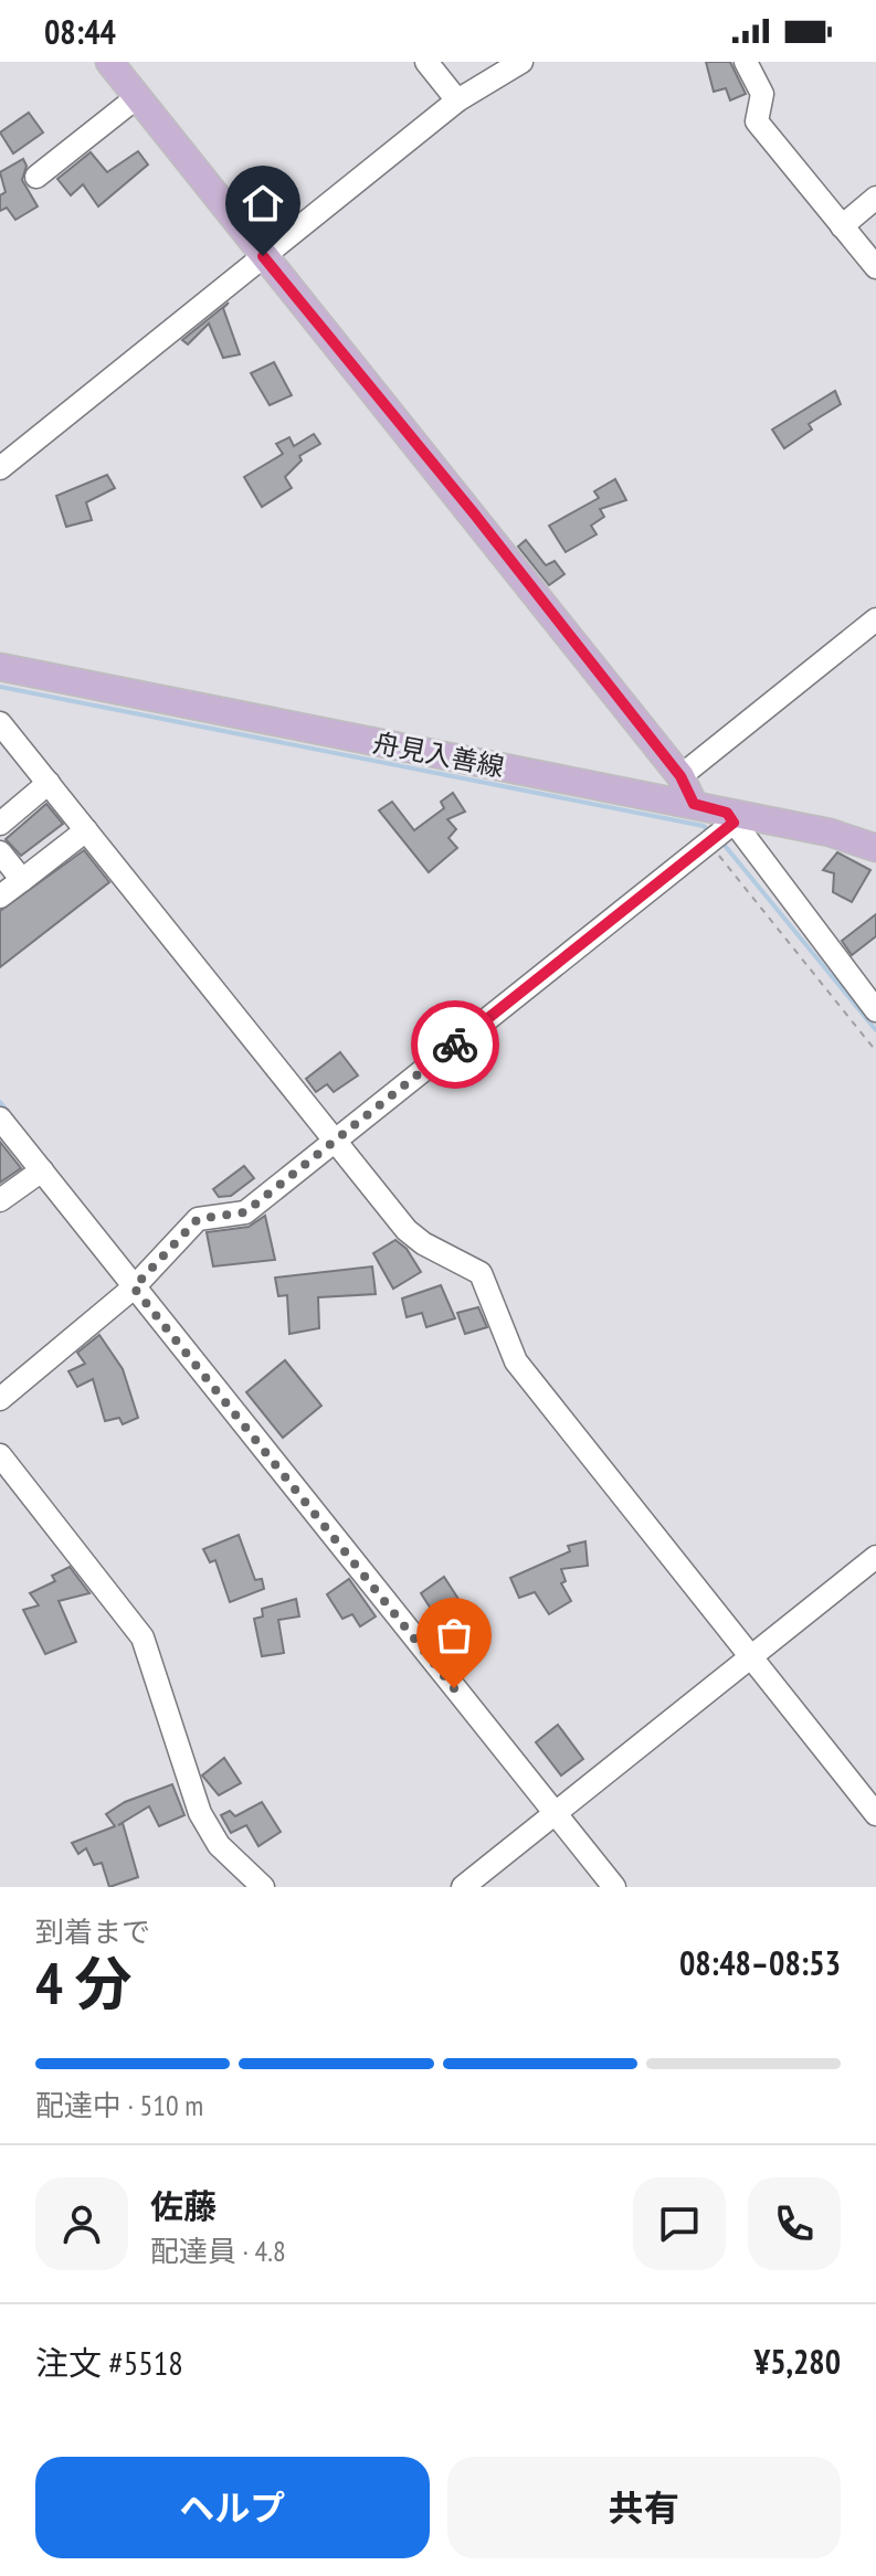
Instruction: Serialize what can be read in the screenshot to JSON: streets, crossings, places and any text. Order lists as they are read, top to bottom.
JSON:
{
  "streets": {
    "main road": ["舟見入善線"]
  },
  "page": {
    "status": "08:44",
    "heading": ["4 分", "到着まで", "08:48–08:53"],
    "panel": [
      "佐藤",
      "配達員 · 4.8",
      "注文 #5518",
      "¥5,280"
    ],
    "bar": "配達中 · 510 m",
    "buttons": ["ヘルプ", "共有"]
  }
}
